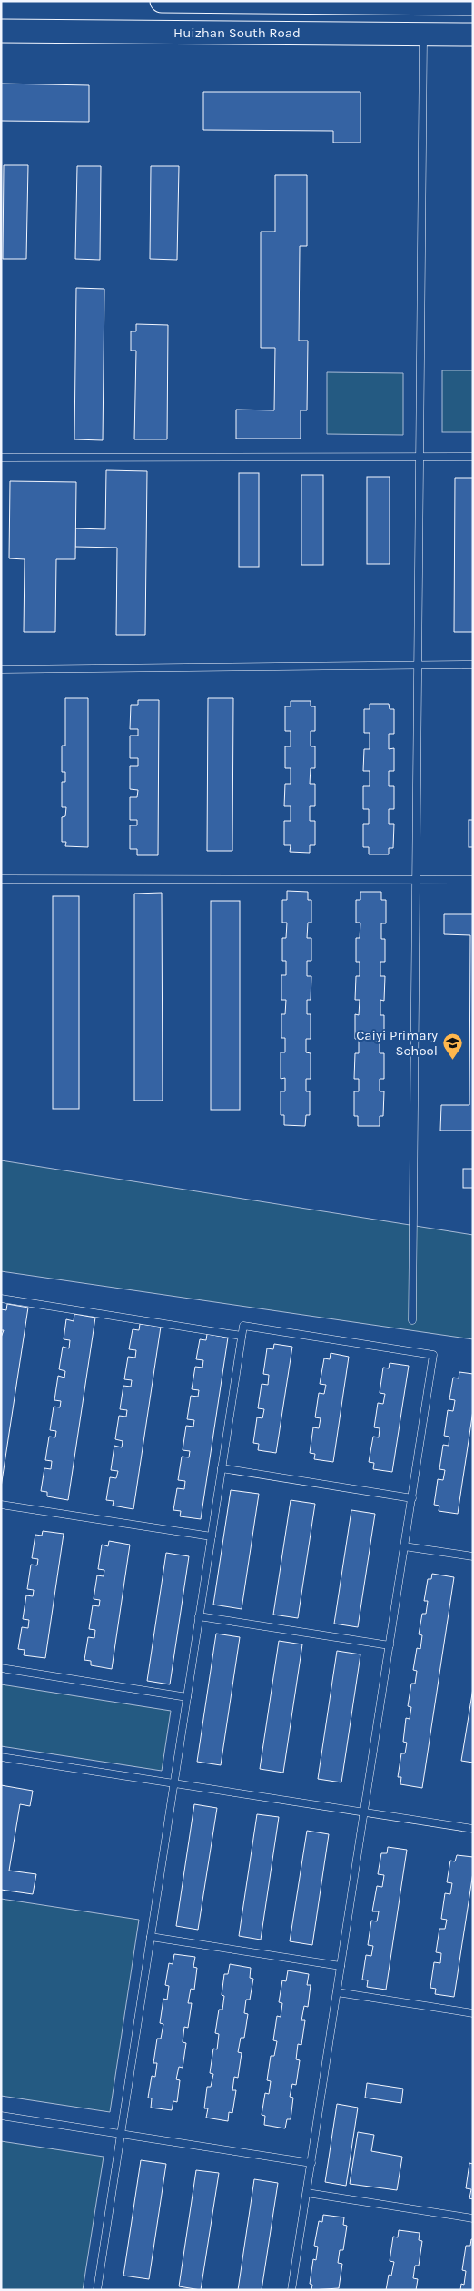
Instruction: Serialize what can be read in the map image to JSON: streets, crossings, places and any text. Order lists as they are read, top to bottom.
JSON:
{
  "streets": {
    "main road": ["Huizhan South Road"]
  },
  "places": {
    "school or university": ["Caiyi Primary School"]
  }
}
